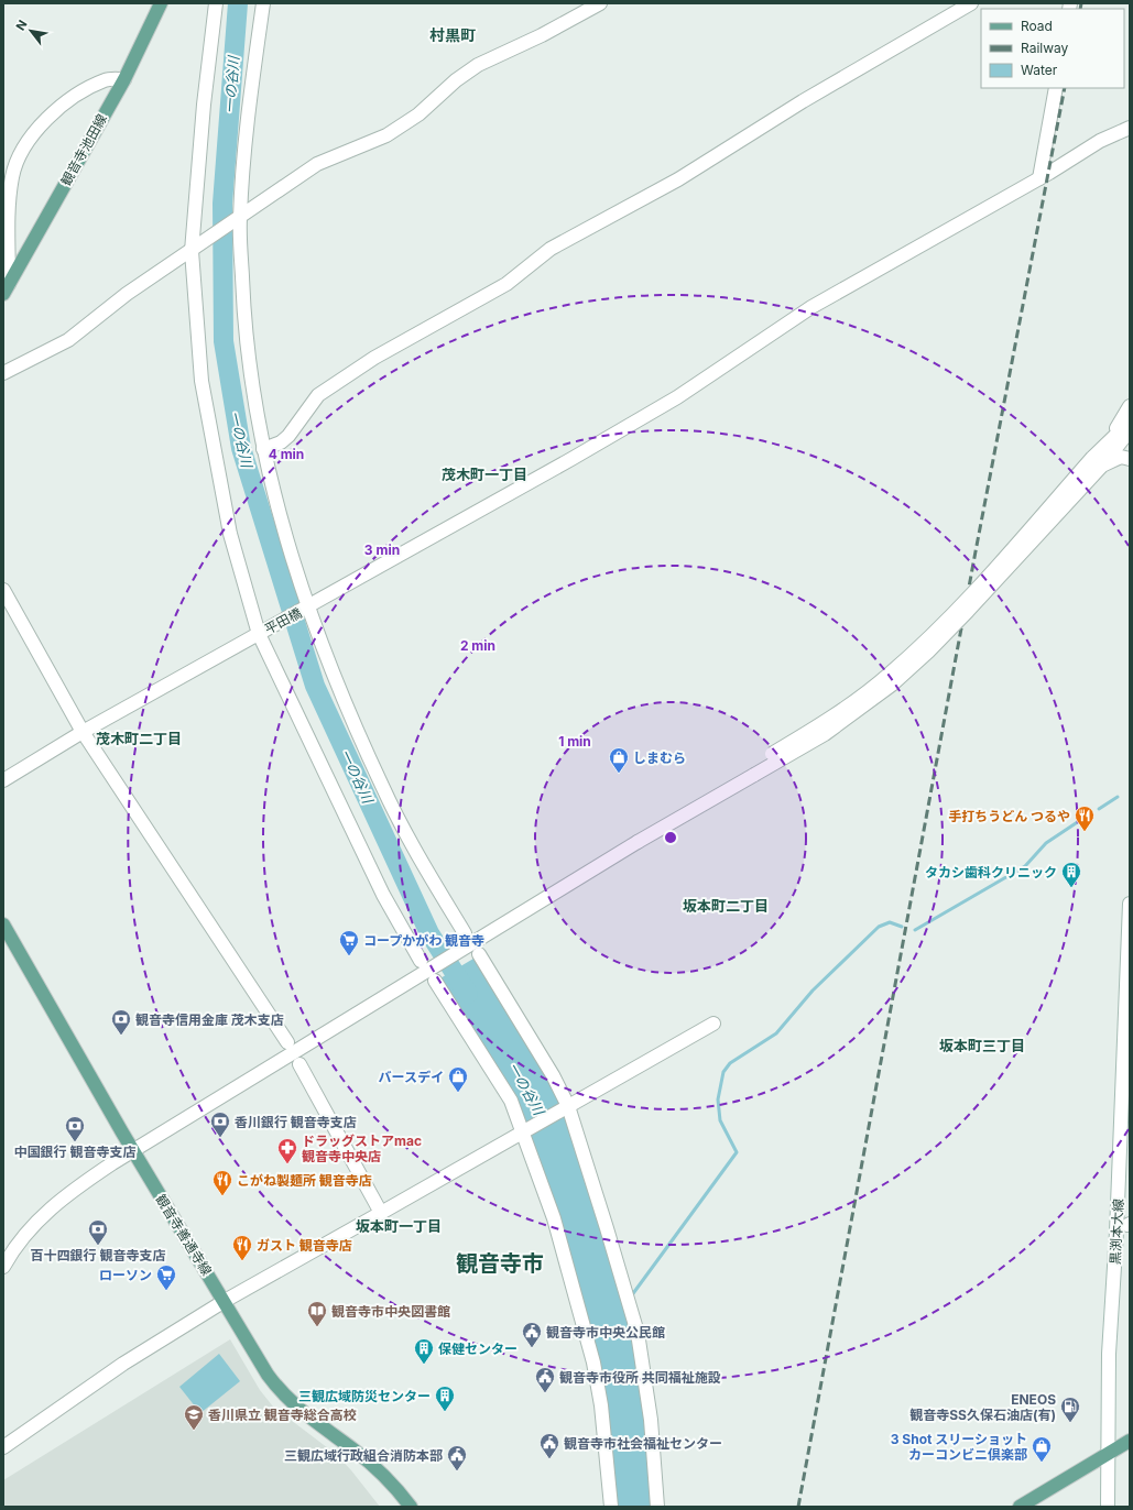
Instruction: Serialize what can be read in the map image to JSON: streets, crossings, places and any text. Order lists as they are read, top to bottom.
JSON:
{
  "streets": {
    "main road": ["観音寺池田線", "観音寺善通寺線"],
    "street": ["平田橋", "黒渕本大線"]
  },
  "districts": [
    "村黒町",
    "茂木町一丁目",
    "茂木町二丁目",
    "坂本町二丁目",
    "坂本町三丁目",
    "坂本町一丁目",
    "観音寺市"
  ],
  "water": ["一の谷川"],
  "places": {
    "shop": ["しまむら", "バースデイ", "3 Shot スリーショット カーコンビニ倶楽部"],
    "restaurant": ["手打ちうどん つるや", "こがね製麺所 観音寺店", "ガスト 観音寺店"],
    "building": ["タカシ歯科クリニック", "保健センター", "三観広域防災センター"],
    "supermarket": ["コープかがわ 観音寺", "ローソン"],
    "bank": [
      "観音寺信用金庫 茂木支店",
      "香川銀行 観音寺支店",
      "中国銀行 観音寺支店",
      "百十四銀行 観音寺支店"
    ],
    "pharmacy": ["ドラッグストアmac 観音寺中央店"],
    "library": ["観音寺市中央図書館"],
    "public building": [
      "観音寺市中央公民館",
      "観音寺市役所 共同福祉施設",
      "観音寺市社会福祉センター",
      "三観広域行政組合消防本部"
    ],
    "fuel station": ["ENEOS 観音寺SS久保石油店(有)"],
    "school or university": ["香川県立 観音寺総合高校"]
  },
  "legend": ["Road", "Railway", "Water"],
  "north": "top left",
  "rings": [
    "4 min",
    "3 min",
    "2 min",
    "1 min"
  ]
}
